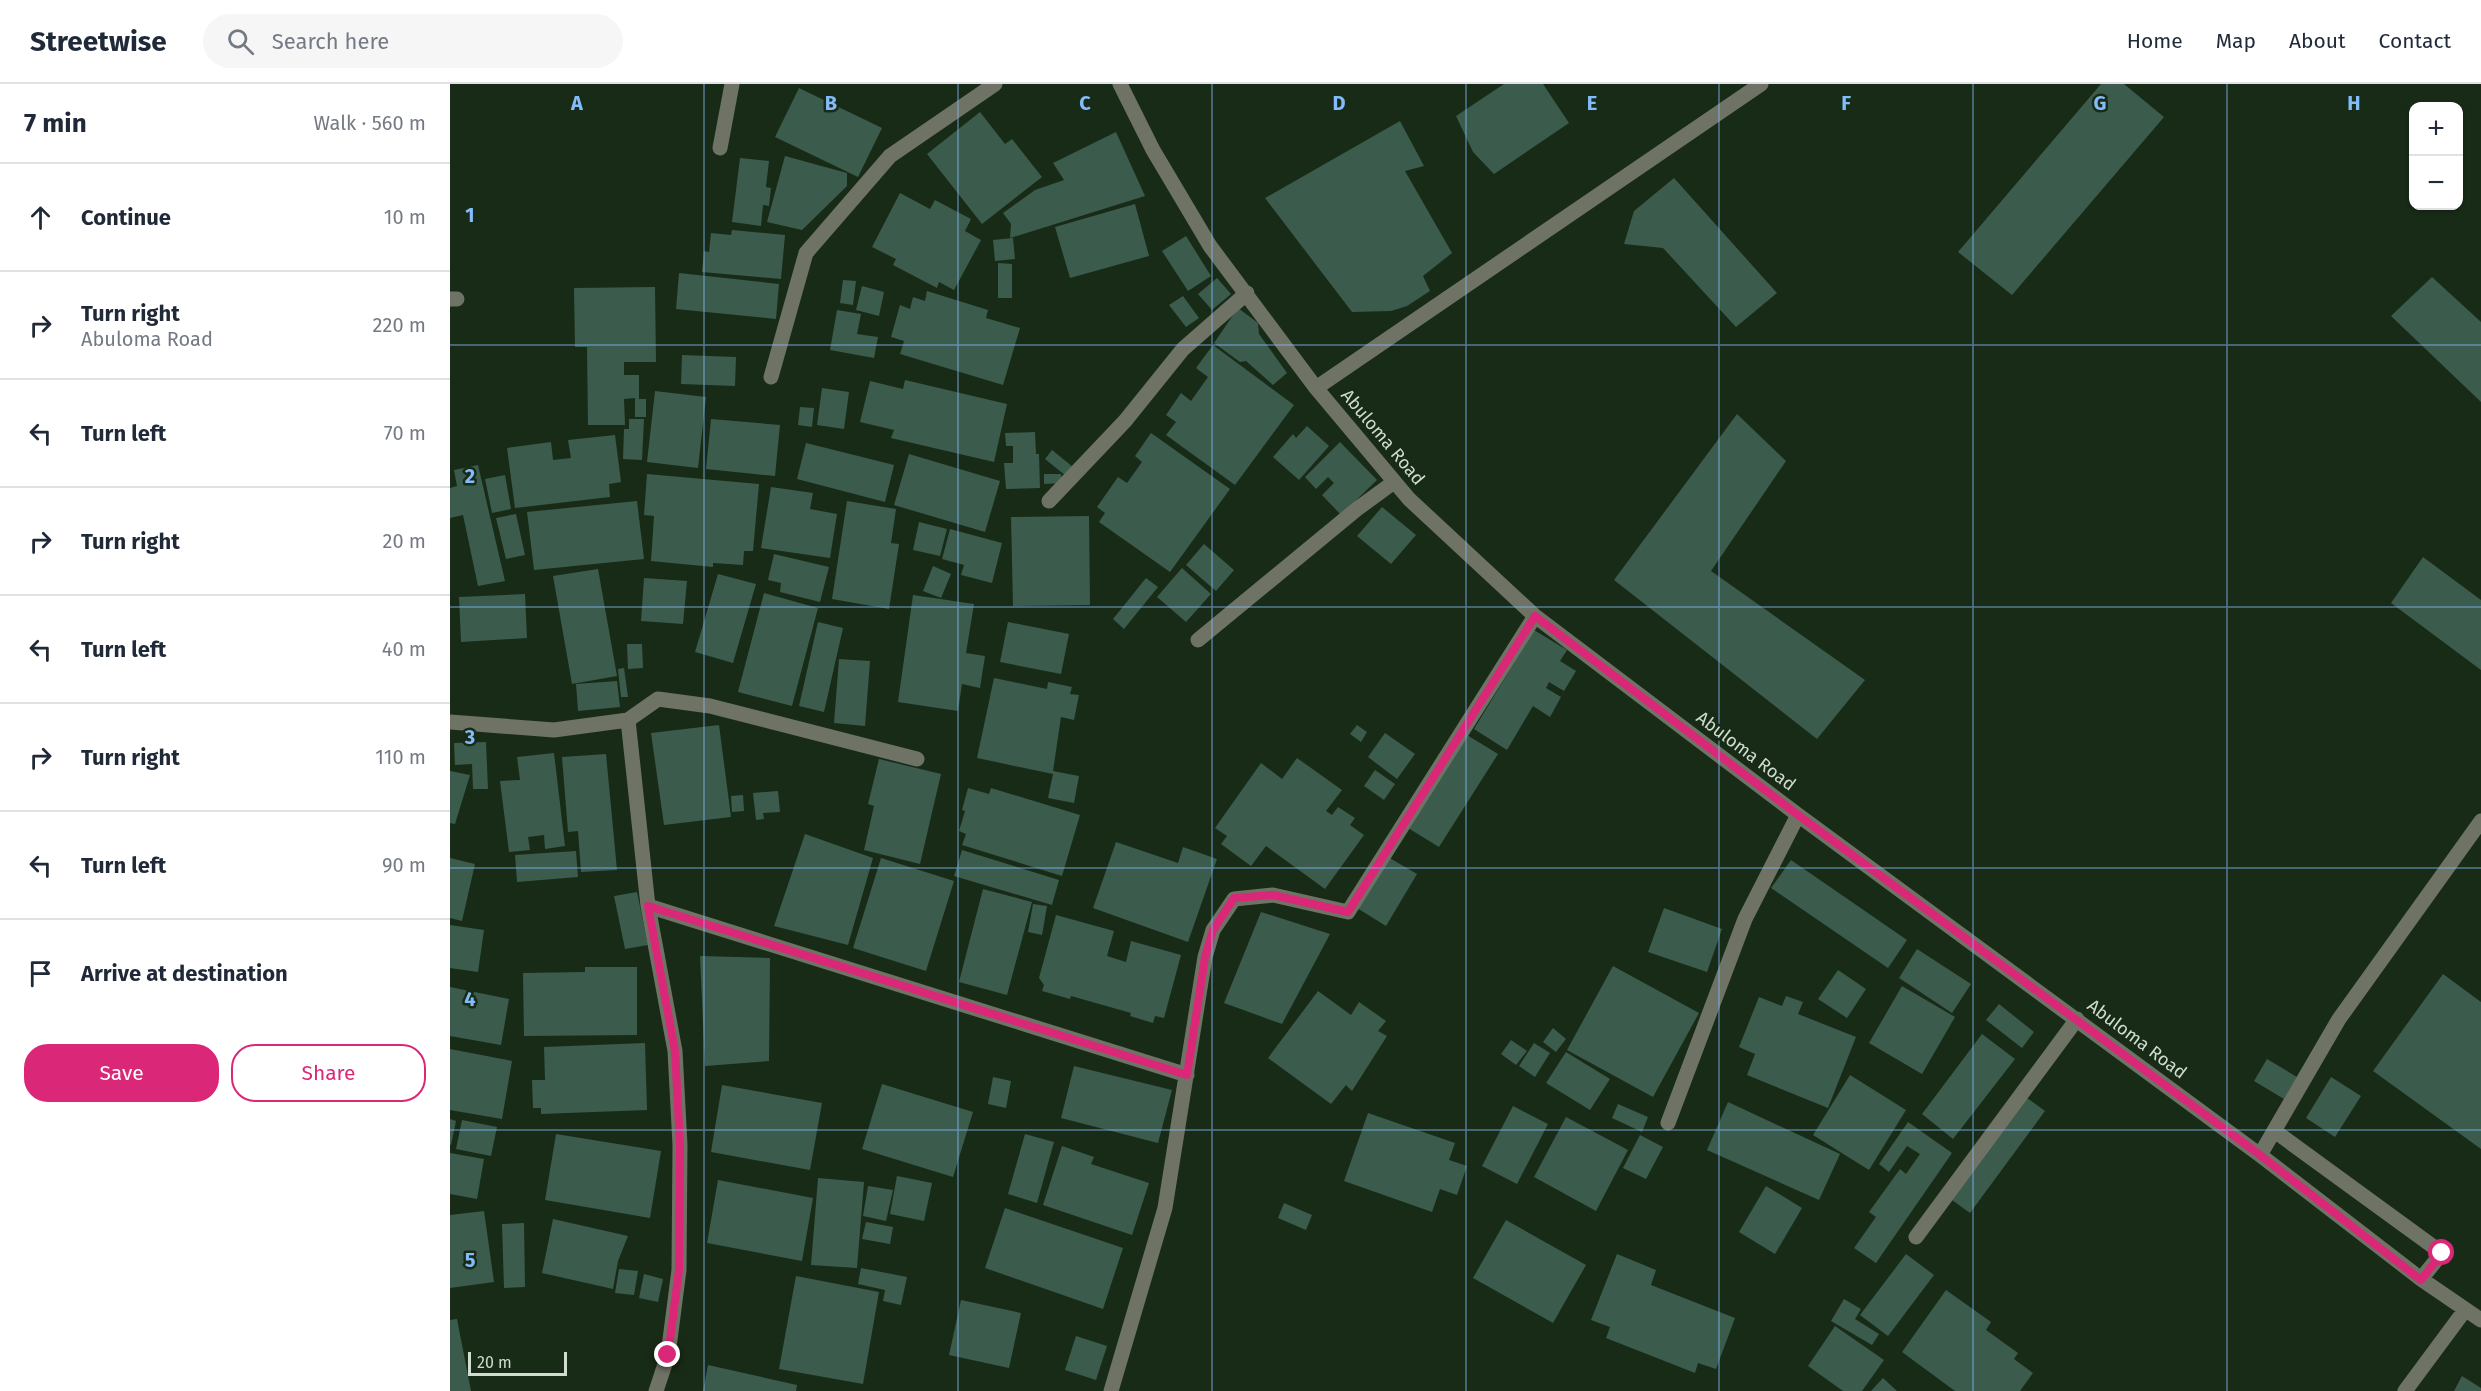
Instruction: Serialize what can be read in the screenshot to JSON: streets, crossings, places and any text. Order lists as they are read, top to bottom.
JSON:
{
  "streets": {
    "street": ["Abuloma Road"]
  },
  "scale_bar": "20 m",
  "page": {
    "header": "Streetwise",
    "search": "Search here",
    "nav": [
      "Home",
      "Map",
      "About",
      "Contact"
    ],
    "heading": ["7 min", "Walk · 560 m"],
    "map_buttons": ["+", "−"],
    "list": [
      ["Continue", "10 m"],
      ["Turn right", "Abuloma Road", "220 m"],
      ["Turn left", "70 m"],
      ["Turn right", "20 m"],
      ["Turn left", "40 m"],
      ["Turn right", "110 m"],
      ["Turn left", "90 m"],
      "Arrive at destination"
    ],
    "buttons": ["Save", "Share"],
    "scale": "20 m"
  },
  "grid": {
    "columns": [
      "A",
      "B",
      "C",
      "D",
      "E",
      "F",
      "G",
      "H"
    ],
    "rows": [
      "1",
      "2",
      "3",
      "4",
      "5"
    ]
  }
}
